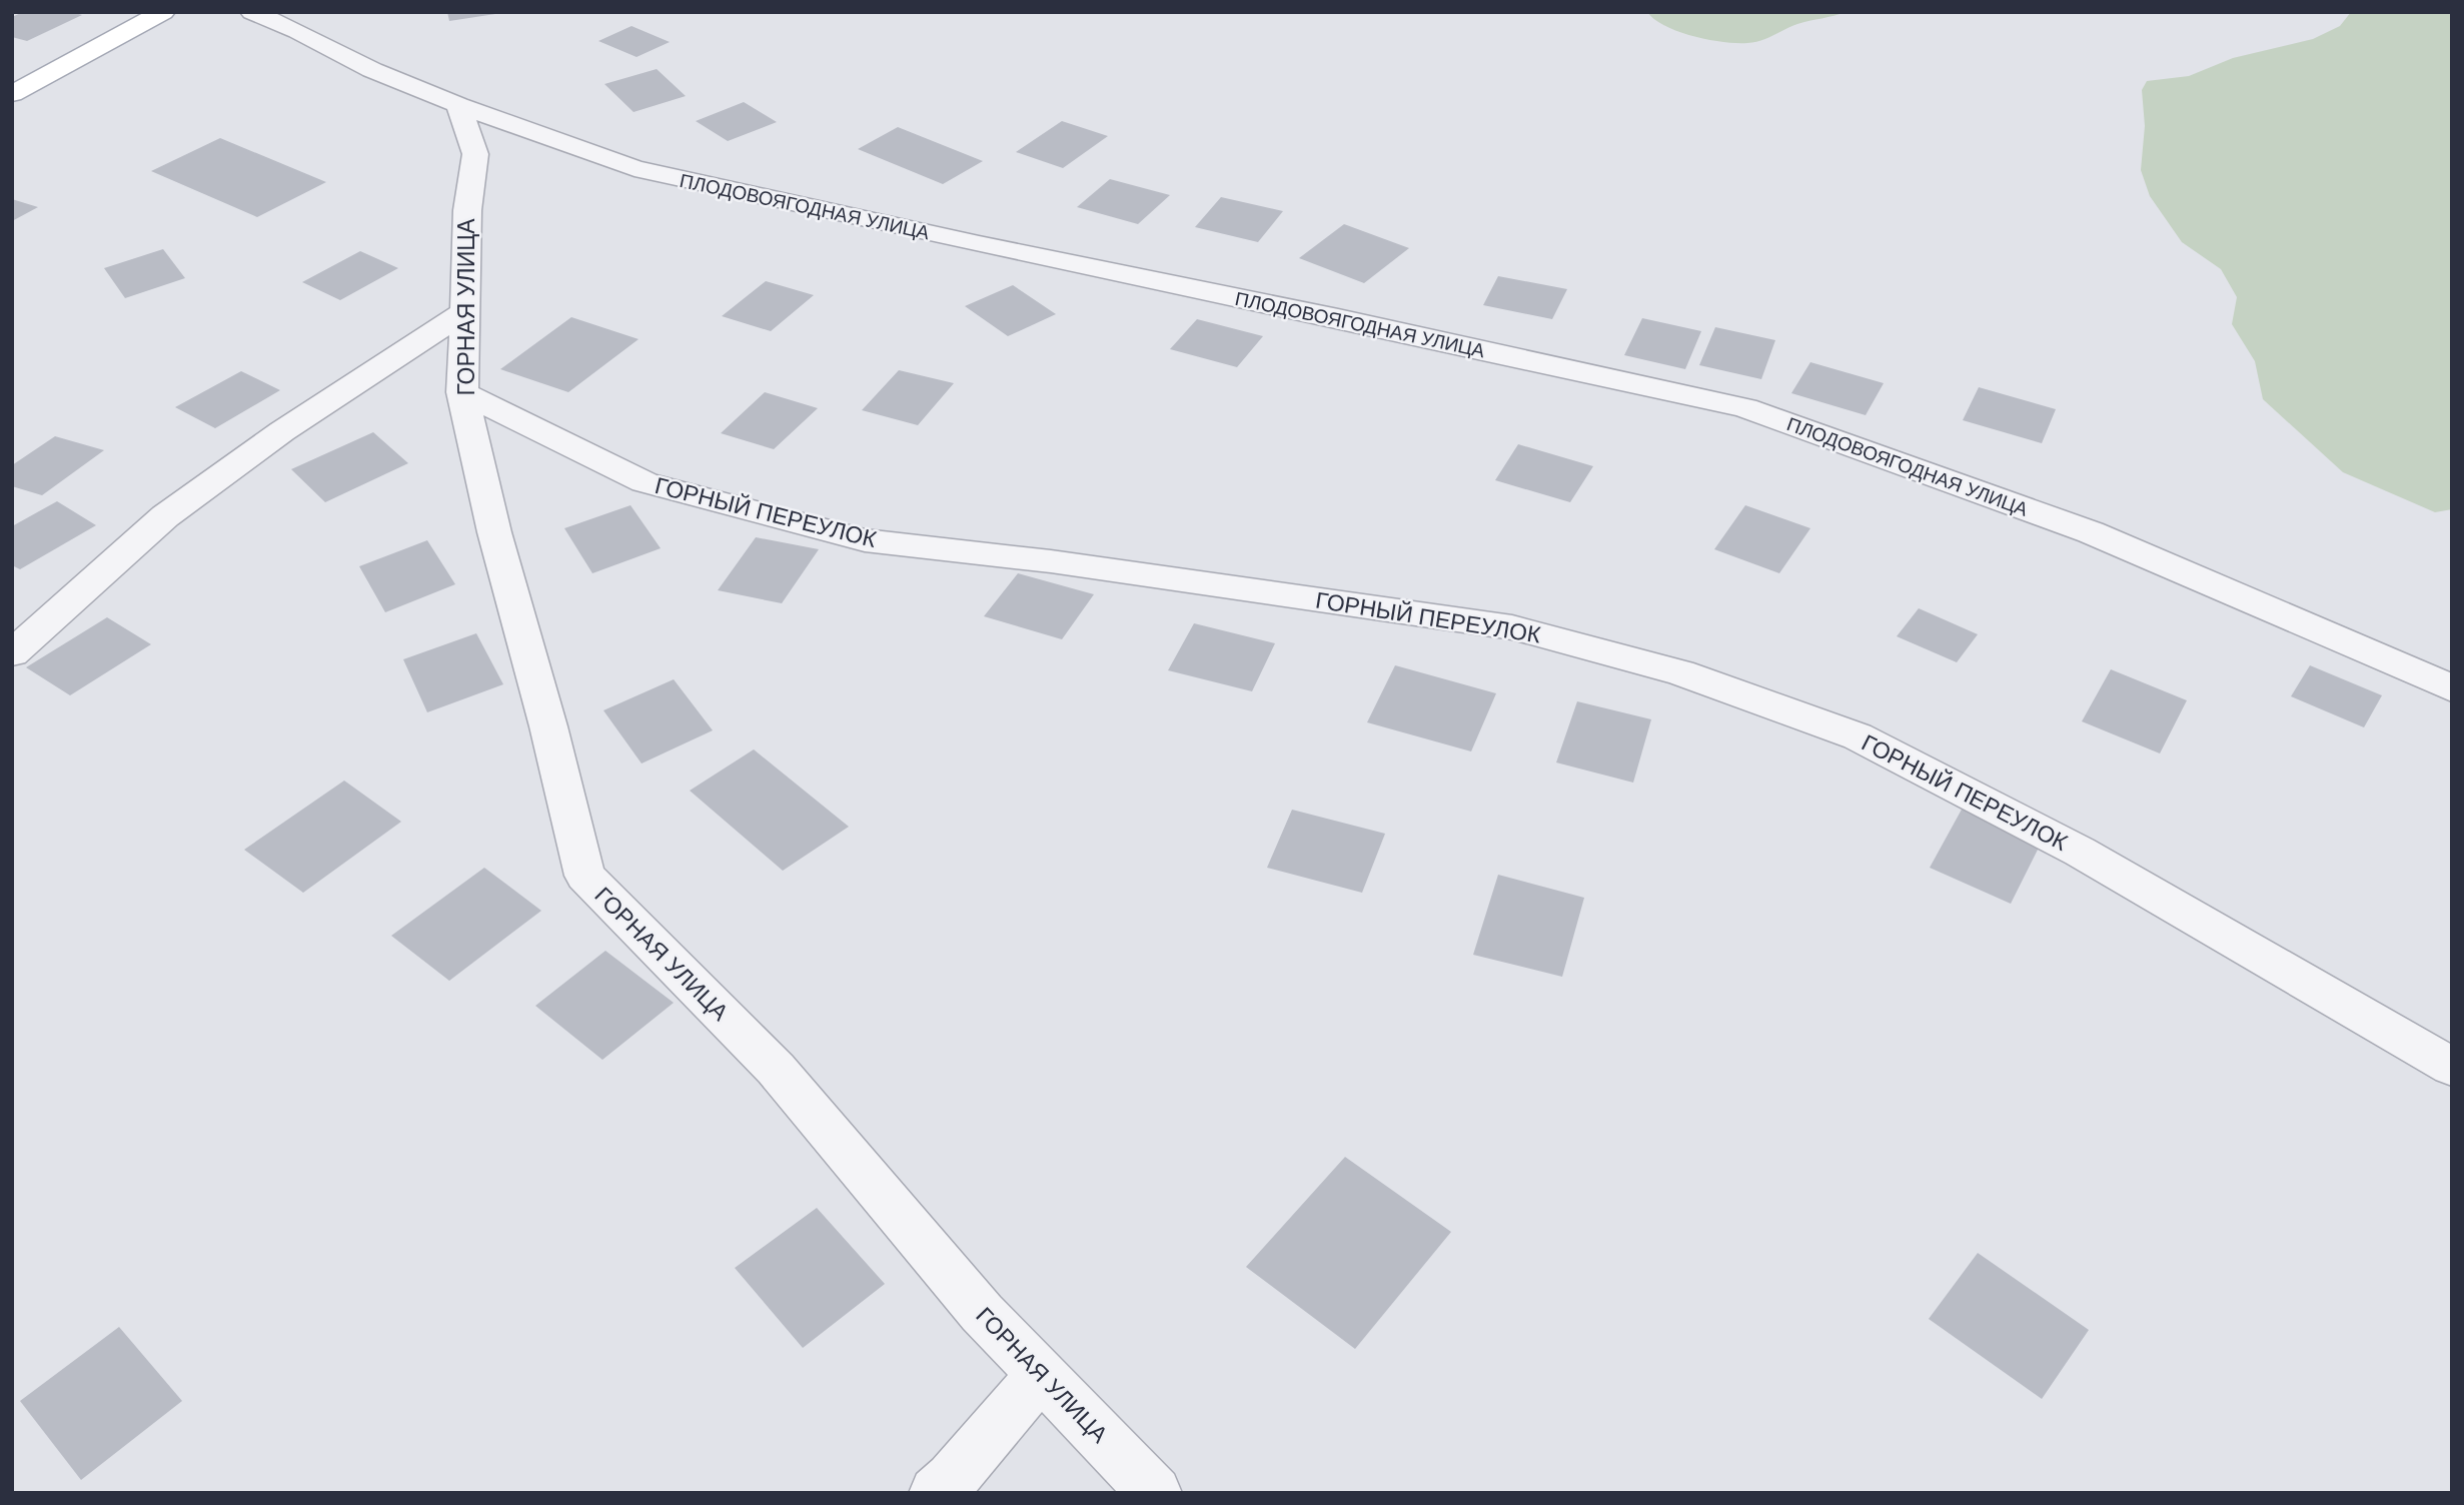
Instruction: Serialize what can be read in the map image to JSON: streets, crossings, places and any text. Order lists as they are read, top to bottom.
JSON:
{
  "streets": {
    "street": ["ПЛОДОВОЯГОДНАЯ УЛИЦА", "ГОРНАЯ УЛИЦА", "ГОРНЫЙ ПЕРЕУЛОК"]
  },
  "crossings": [
    ["ПЛОДОВОЯГОДНАЯ УЛИЦА", "ГОРНАЯ УЛИЦА"],
    ["ГОРНАЯ УЛИЦА", "ГОРНЫЙ ПЕРЕУЛОК"]
  ]
}
